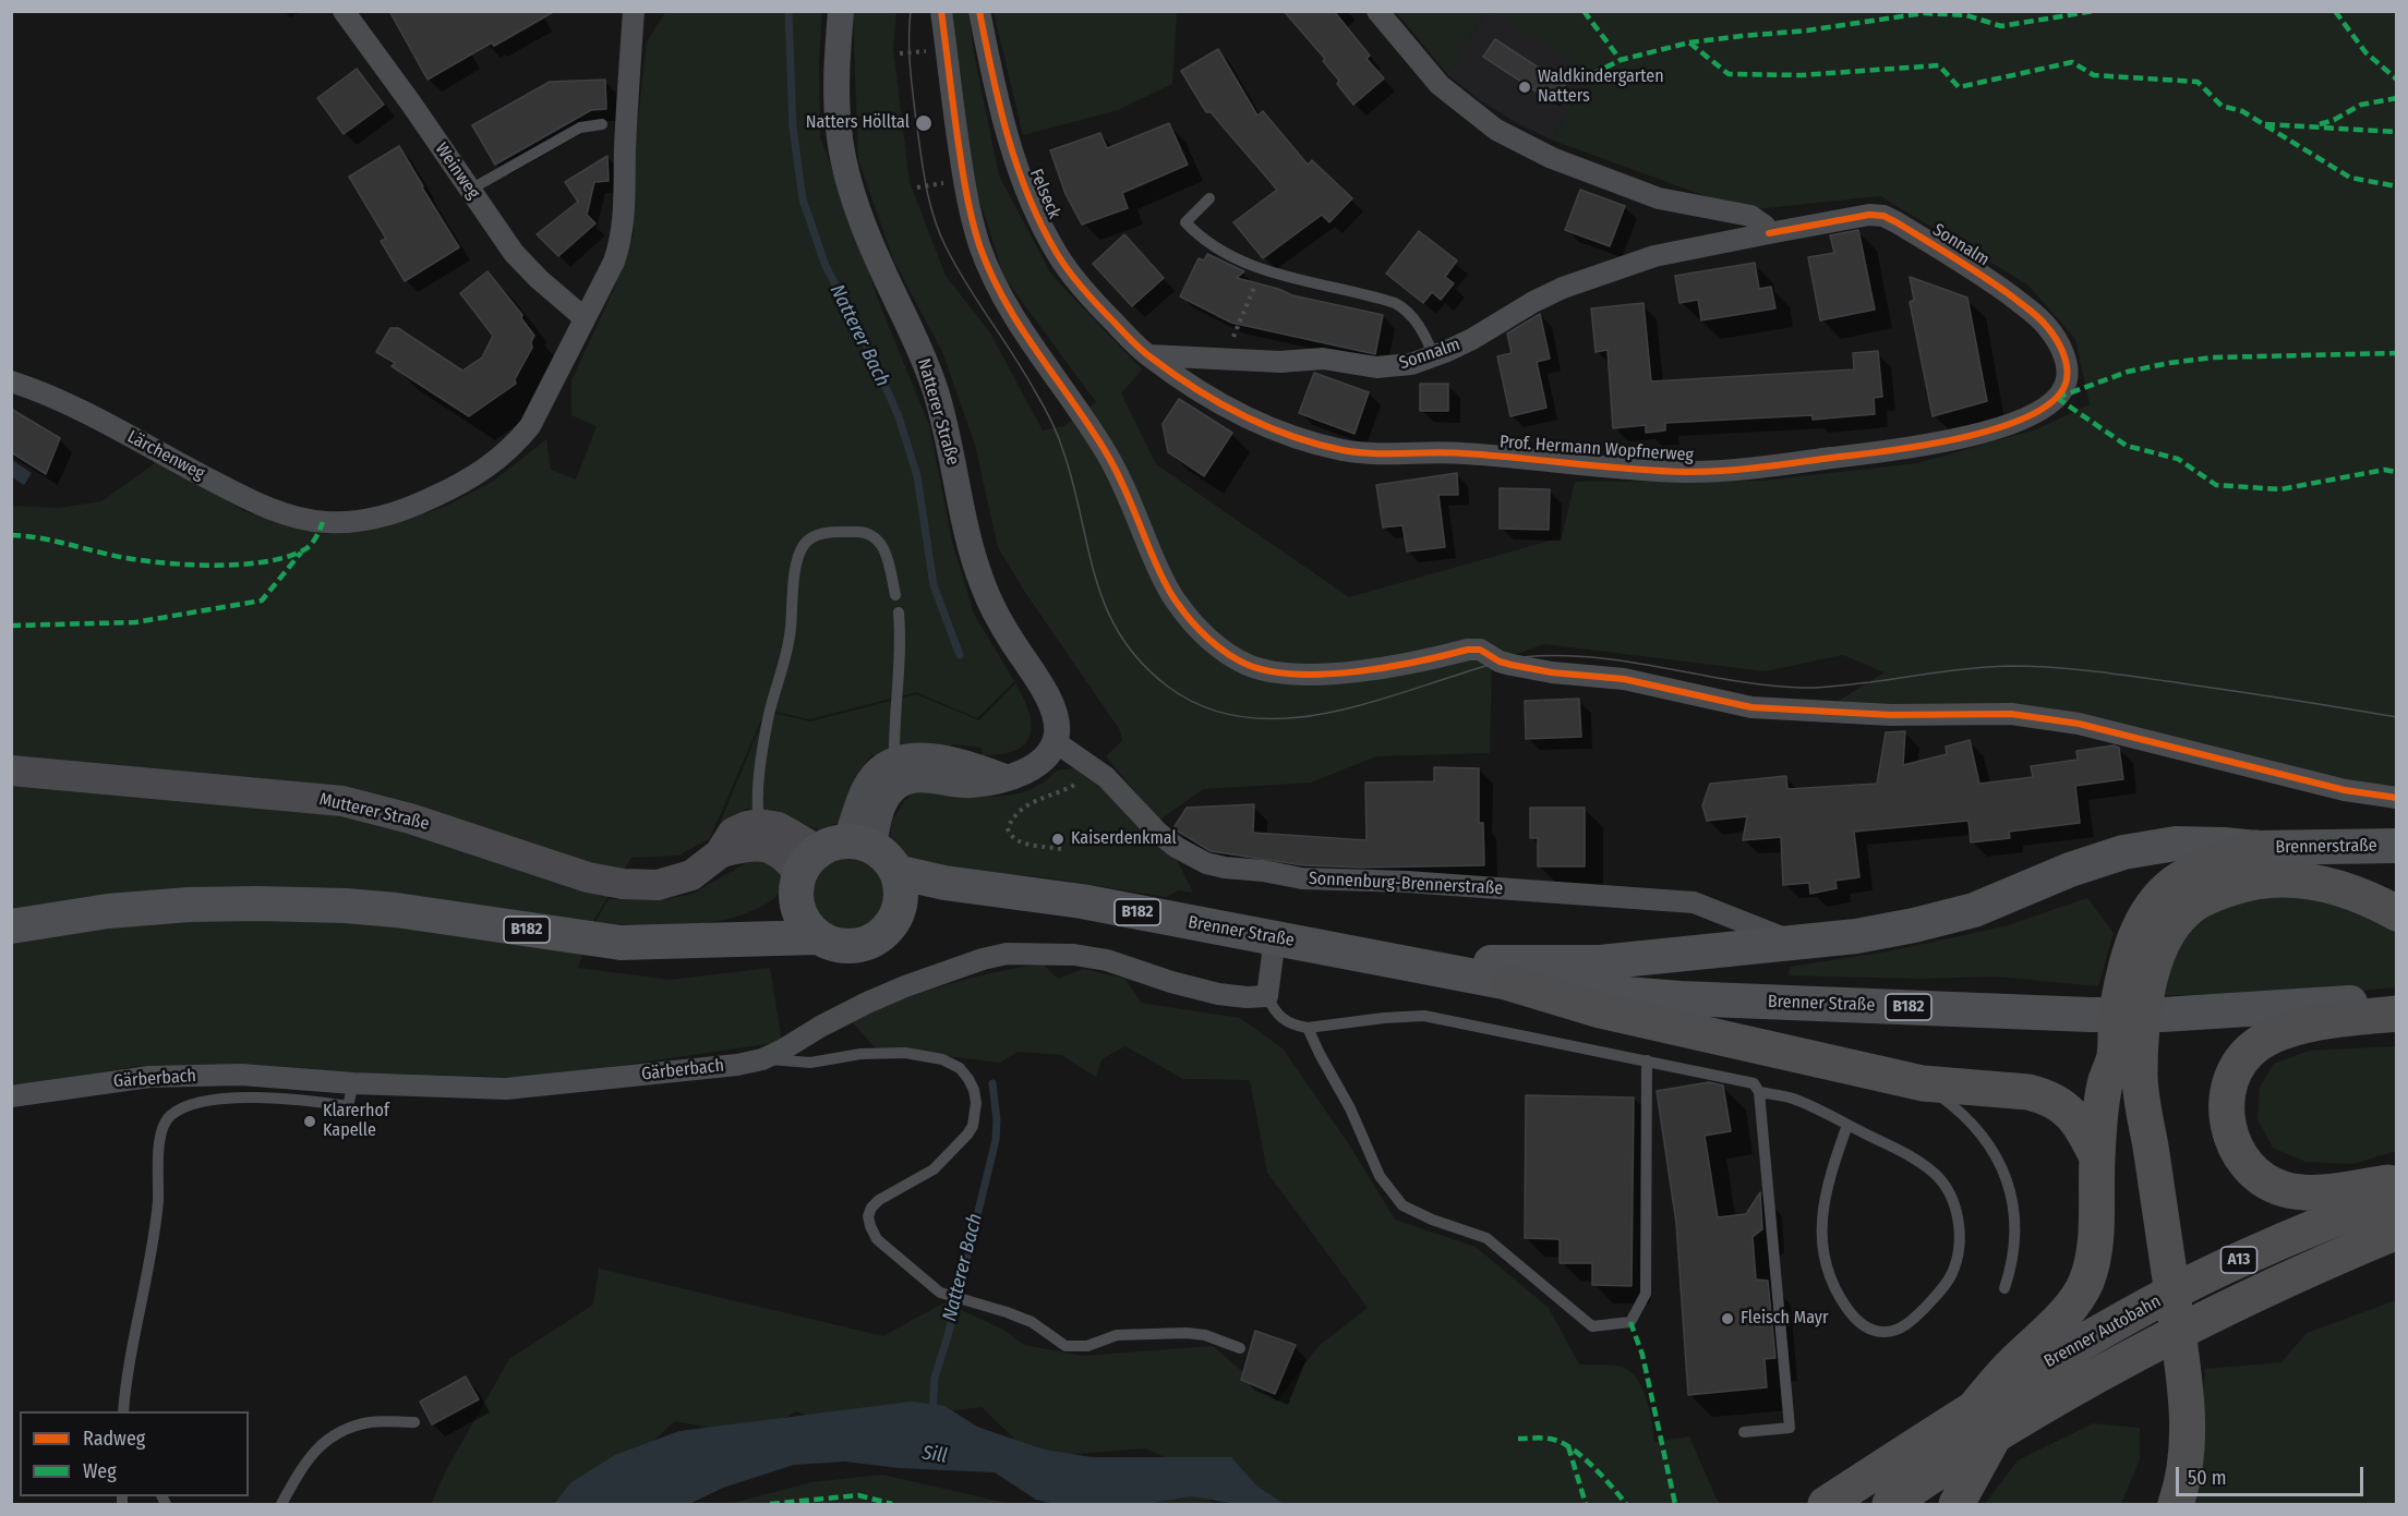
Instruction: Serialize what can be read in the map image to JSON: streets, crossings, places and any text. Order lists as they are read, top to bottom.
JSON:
{
  "streets": {
    "highway": ["A13", "Brenner Autobahn"],
    "main road": [
      "Mutterer Straße",
      "Brennerstraße",
      "B182",
      "Brenner Straße"
    ],
    "street": [
      "Weinweg",
      "Felseck",
      "Sonnalm",
      "Natterer Straße",
      "Prof. Hermann Wopfnerweg",
      "Lärchenweg",
      "Sonnenburg-Brennerstraße",
      "Gärberbach"
    ]
  },
  "crossings": [
    ["Weinweg", "Lärchenweg"],
    ["Felseck", "Sonnalm"],
    ["Felseck", "Prof. Hermann Wopfnerweg"],
    ["Sonnalm", "Prof. Hermann Wopfnerweg"],
    ["Natterer Straße", "Sonnenburg-Brennerstraße"],
    ["Mutterer Straße", "B182"],
    ["Mutterer Straße", "Brenner Straße"],
    ["Brennerstraße", "Brenner Straße"],
    ["Sonnenburg-Brennerstraße", "Brenner Straße"],
    ["B182", "Brenner Straße"]
  ],
  "water": ["Natterer Bach", "Sill"],
  "places": [
    "Waldkindergarten Natters",
    "Natters Hölltal",
    "Kaiserdenkmal",
    "Klarerhof Kapelle",
    "Fleisch Mayr"
  ],
  "legend": ["Radweg", "Weg"],
  "scale_bar": "50 m"
}
